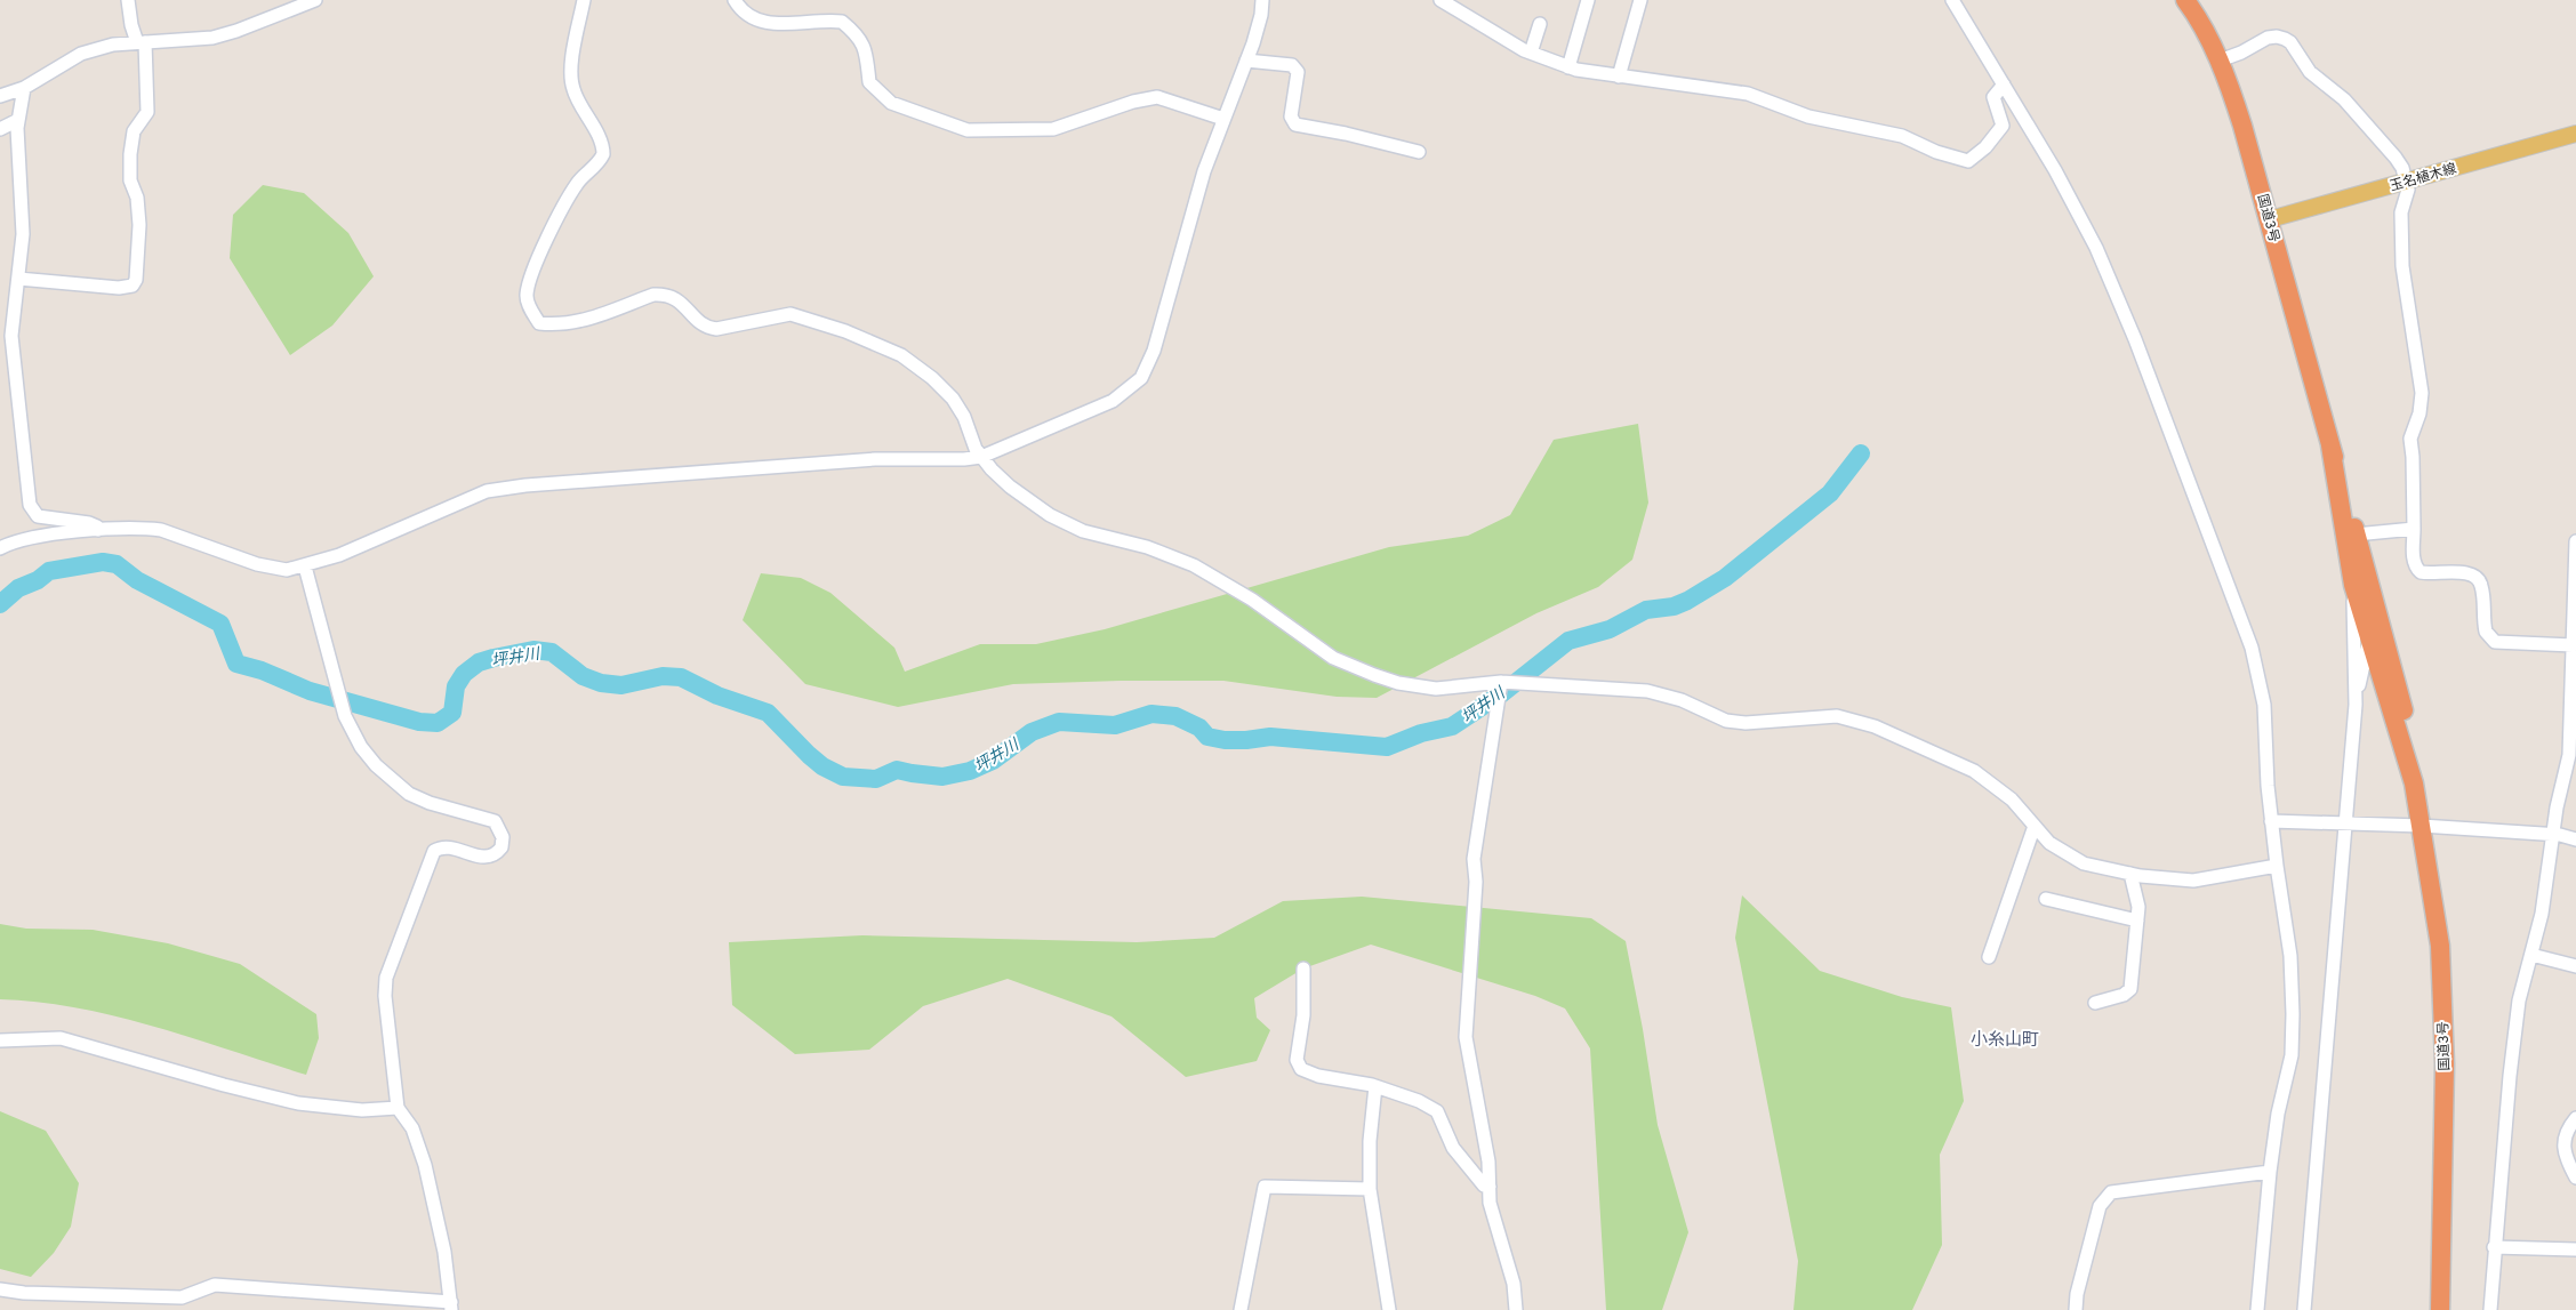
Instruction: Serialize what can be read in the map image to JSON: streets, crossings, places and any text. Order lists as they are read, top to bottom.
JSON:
{
  "streets": {
    "highway": ["国道3号"],
    "main road": ["玉名植木線"]
  },
  "crossings": [
    ["玉名植木線", "国道3号"]
  ],
  "districts": ["小糸山町"],
  "water": ["坪井川"]
}
